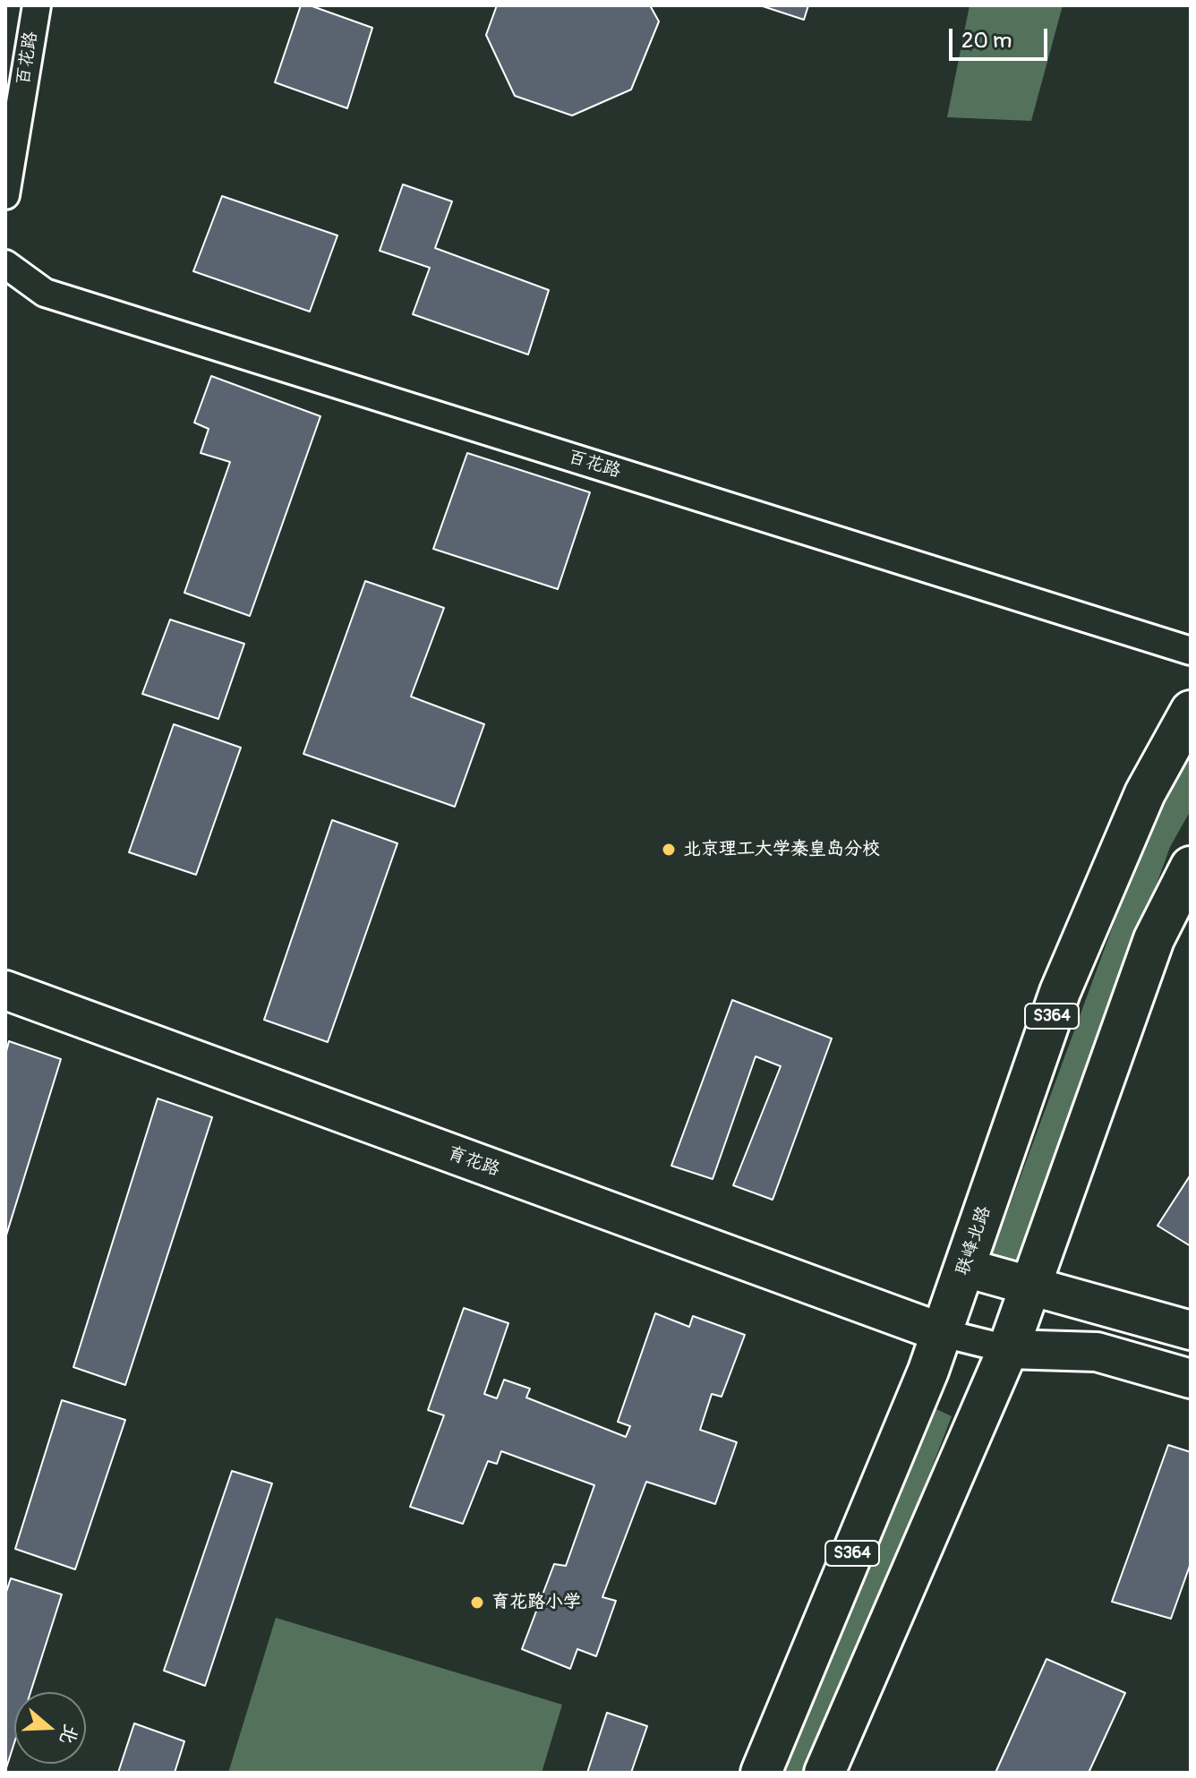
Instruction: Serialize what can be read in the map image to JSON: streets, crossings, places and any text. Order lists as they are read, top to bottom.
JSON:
{
  "streets": {
    "main road": ["S364", "联峰北路"],
    "street": ["百花路", "育花路"]
  },
  "crossings": [
    ["育花路", "联峰北路"]
  ],
  "places": ["北京理工大学秦皇岛分校", "育花路小学"],
  "scale_bar": "20 m",
  "north": "right"
}
